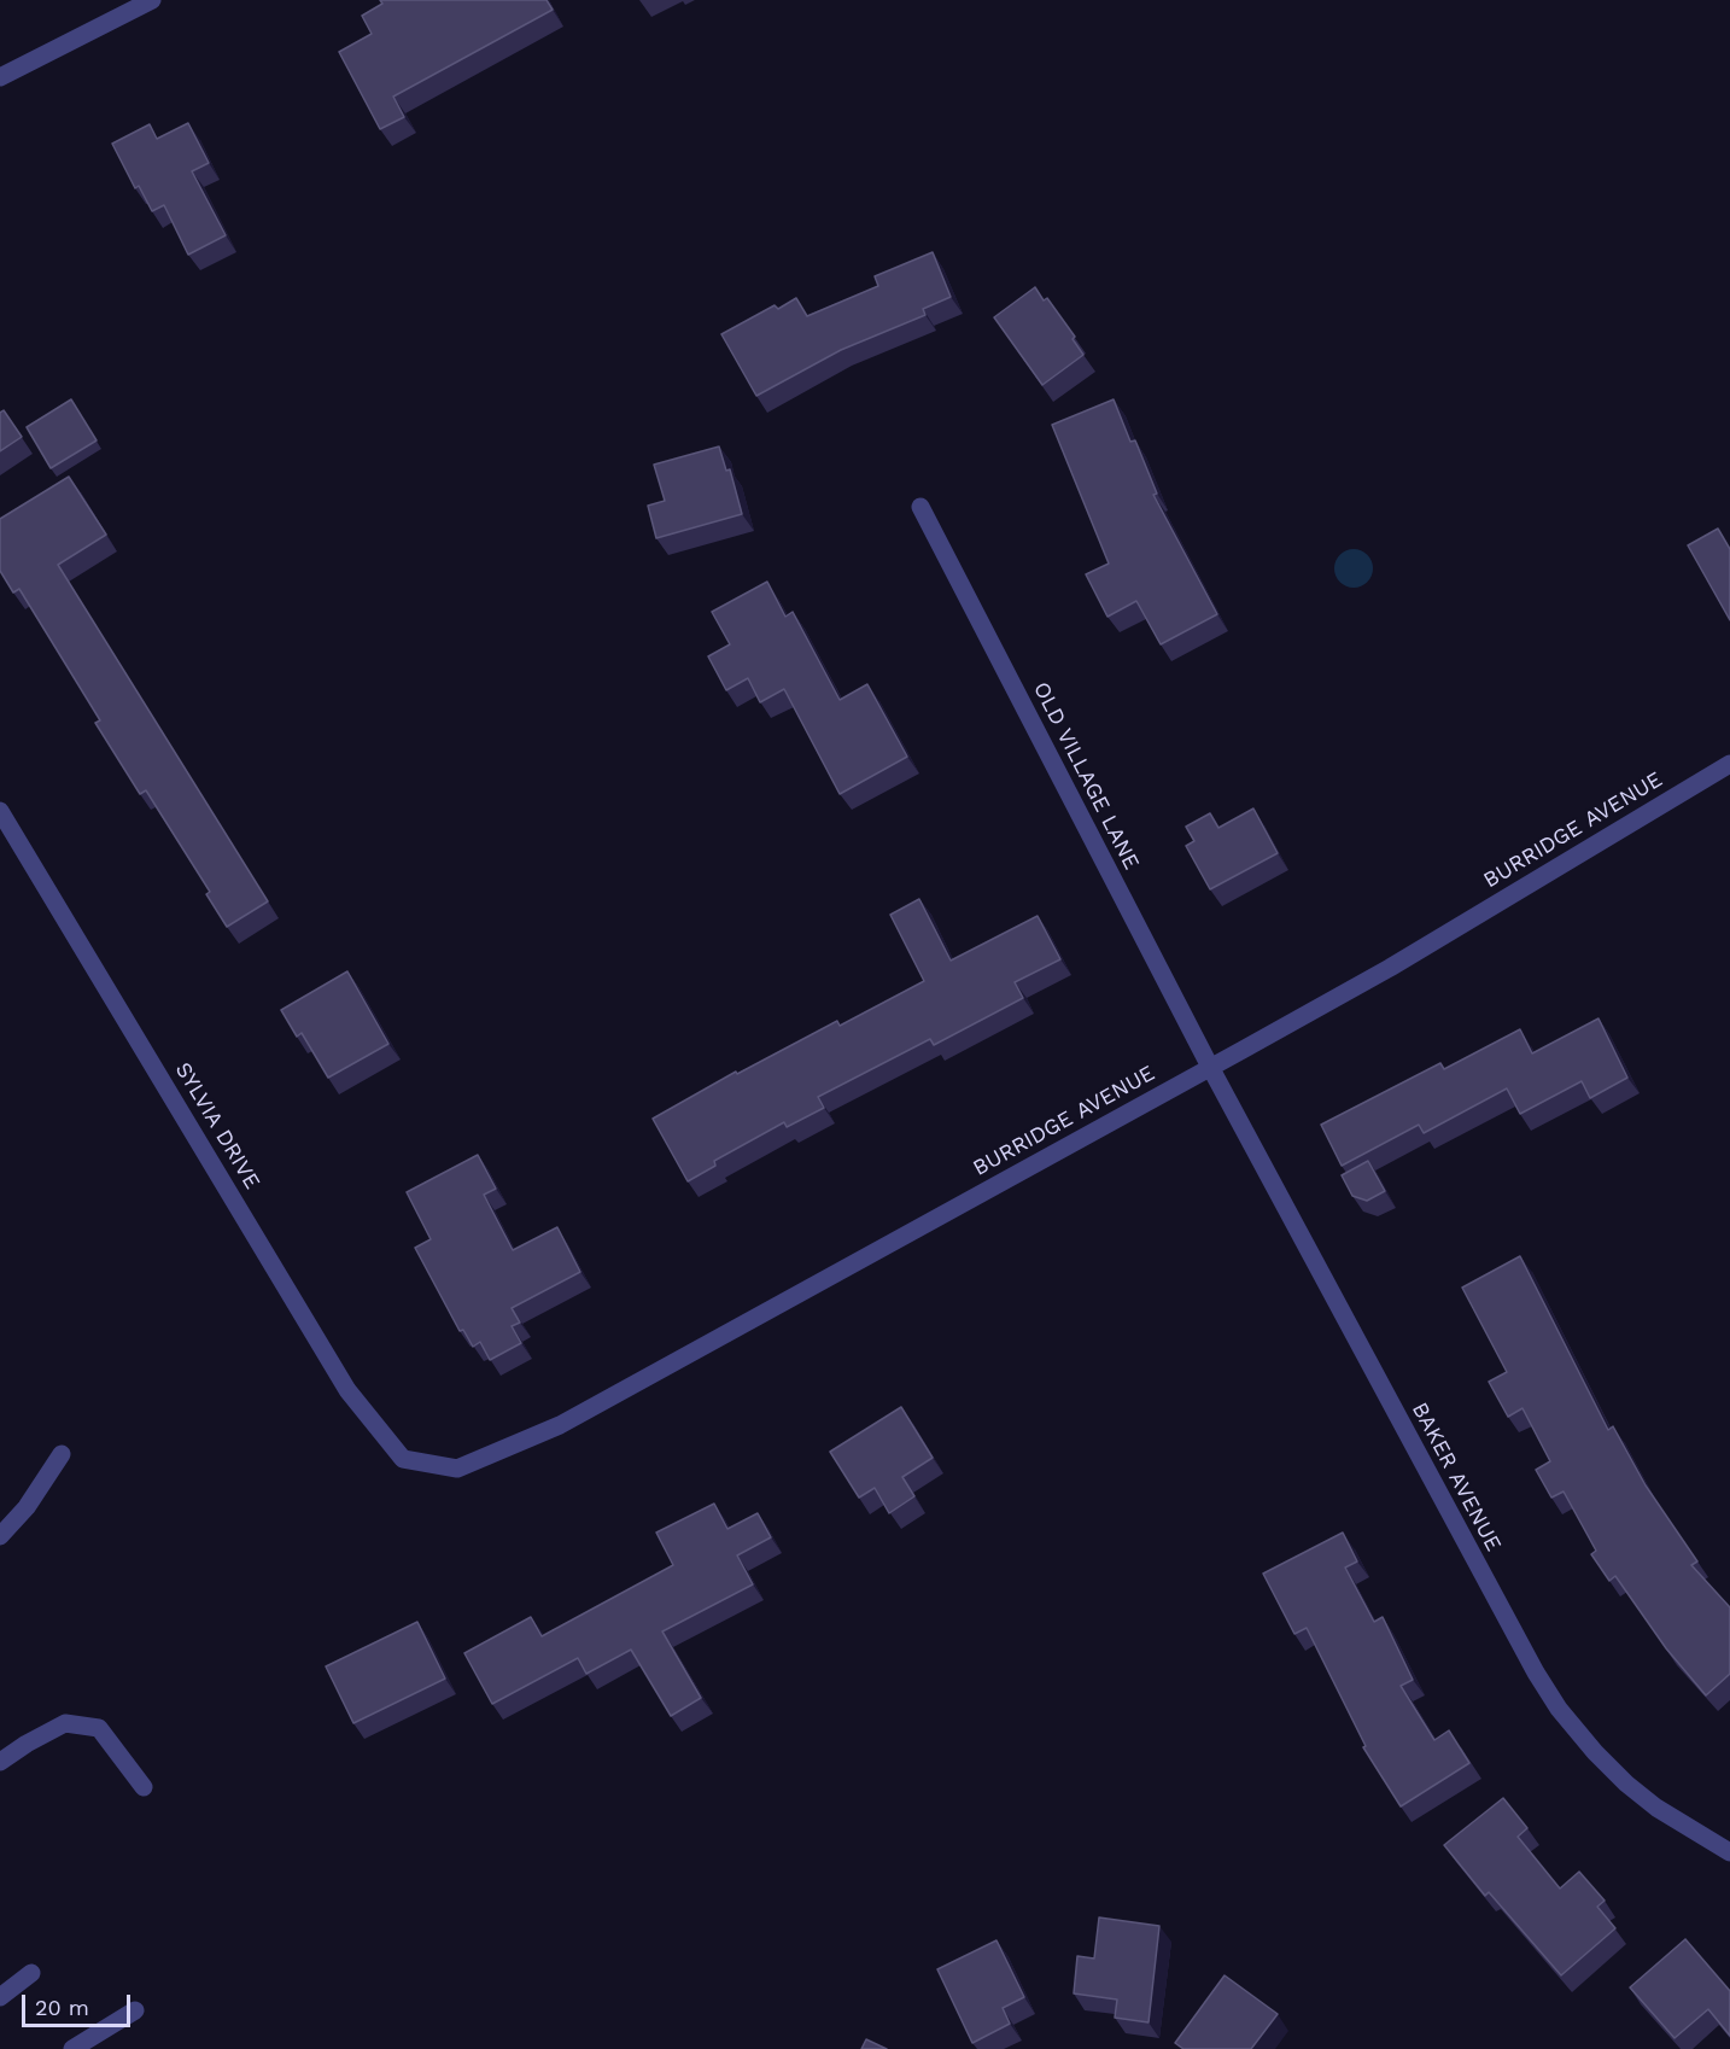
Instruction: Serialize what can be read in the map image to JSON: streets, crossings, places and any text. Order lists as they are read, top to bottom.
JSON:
{
  "streets": {
    "street": [
      "OLD VILLAGE LANE",
      "BURRIDGE AVENUE",
      "SYLVIA DRIVE",
      "BAKER AVENUE"
    ]
  },
  "crossings": [
    ["OLD VILLAGE LANE", "BURRIDGE AVENUE"],
    ["OLD VILLAGE LANE", "BAKER AVENUE"],
    ["BURRIDGE AVENUE", "SYLVIA DRIVE"],
    ["BURRIDGE AVENUE", "BAKER AVENUE"]
  ],
  "scale_bar": "20 m"
}
